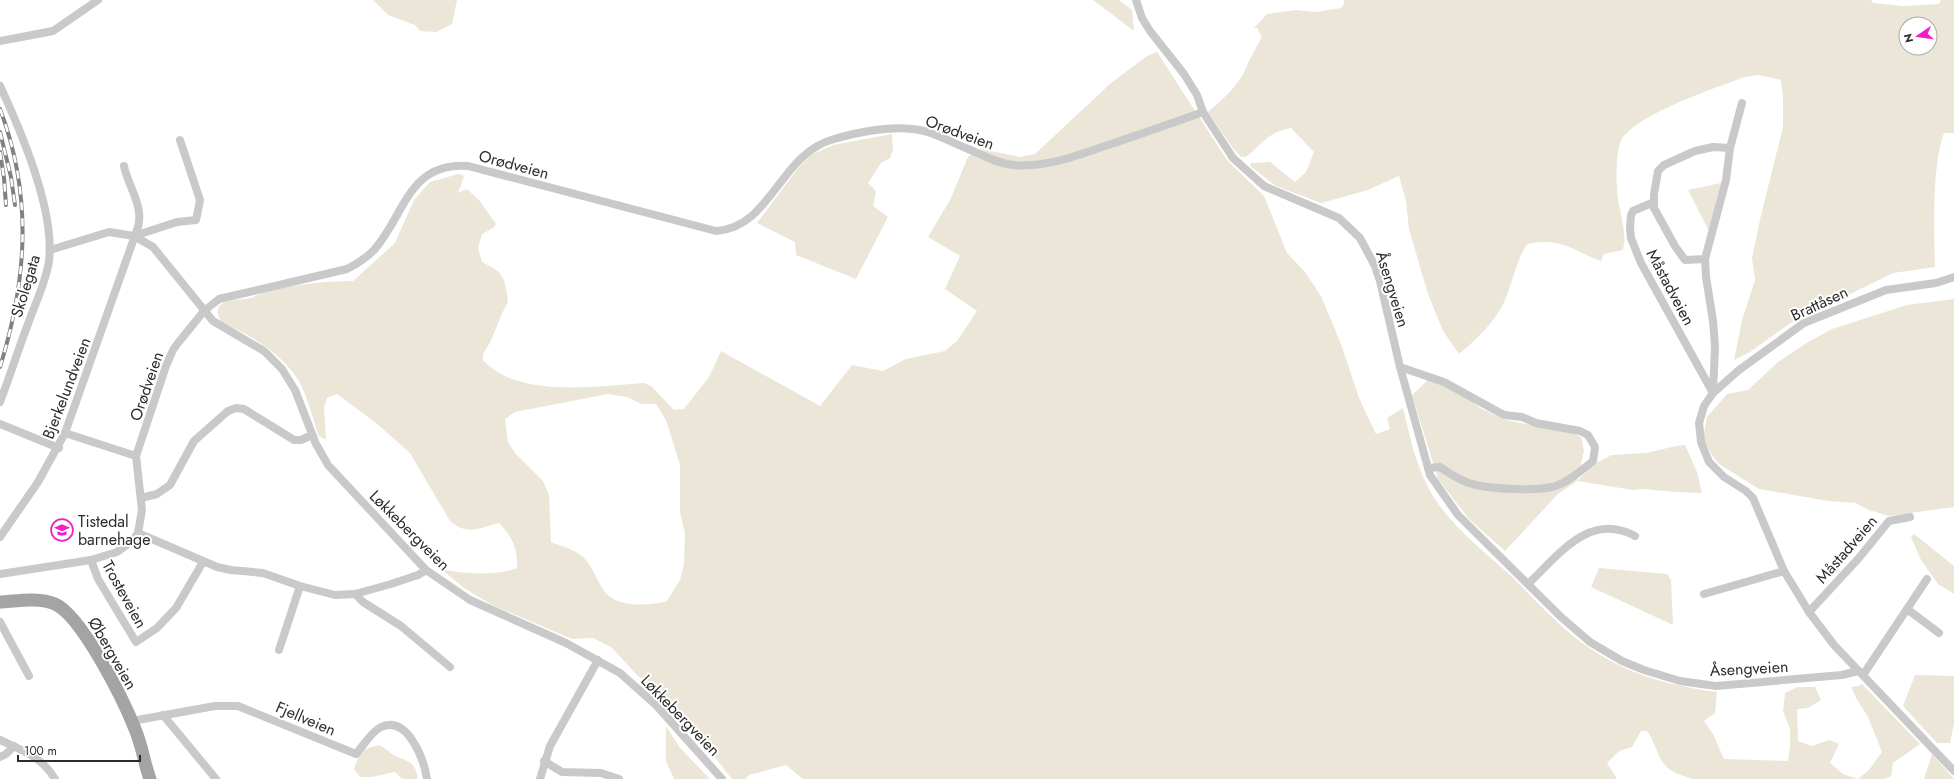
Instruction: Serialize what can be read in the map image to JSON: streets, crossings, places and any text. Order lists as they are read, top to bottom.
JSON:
{
  "streets": {
    "main road": ["Øbergveien"],
    "street": [
      "Orødveien",
      "Skolegata",
      "Måstadveien",
      "Åsengveien",
      "Brattåsen",
      "Bjerkelundveien",
      "Løkkebergveien",
      "Trosteveien",
      "Fjellveien"
    ]
  },
  "crossings": [
    ["Orødveien", "Åsengveien"],
    ["Orødveien", "Løkkebergveien"],
    ["Måstadveien", "Åsengveien"],
    ["Måstadveien", "Brattåsen"],
    ["Bjerkelundveien", "Løkkebergveien"],
    ["Øbergveien", "Fjellveien"]
  ],
  "places": {
    "school or university": ["Tistedal barnehage"]
  },
  "scale_bar": "100 m",
  "north": "left"
}
